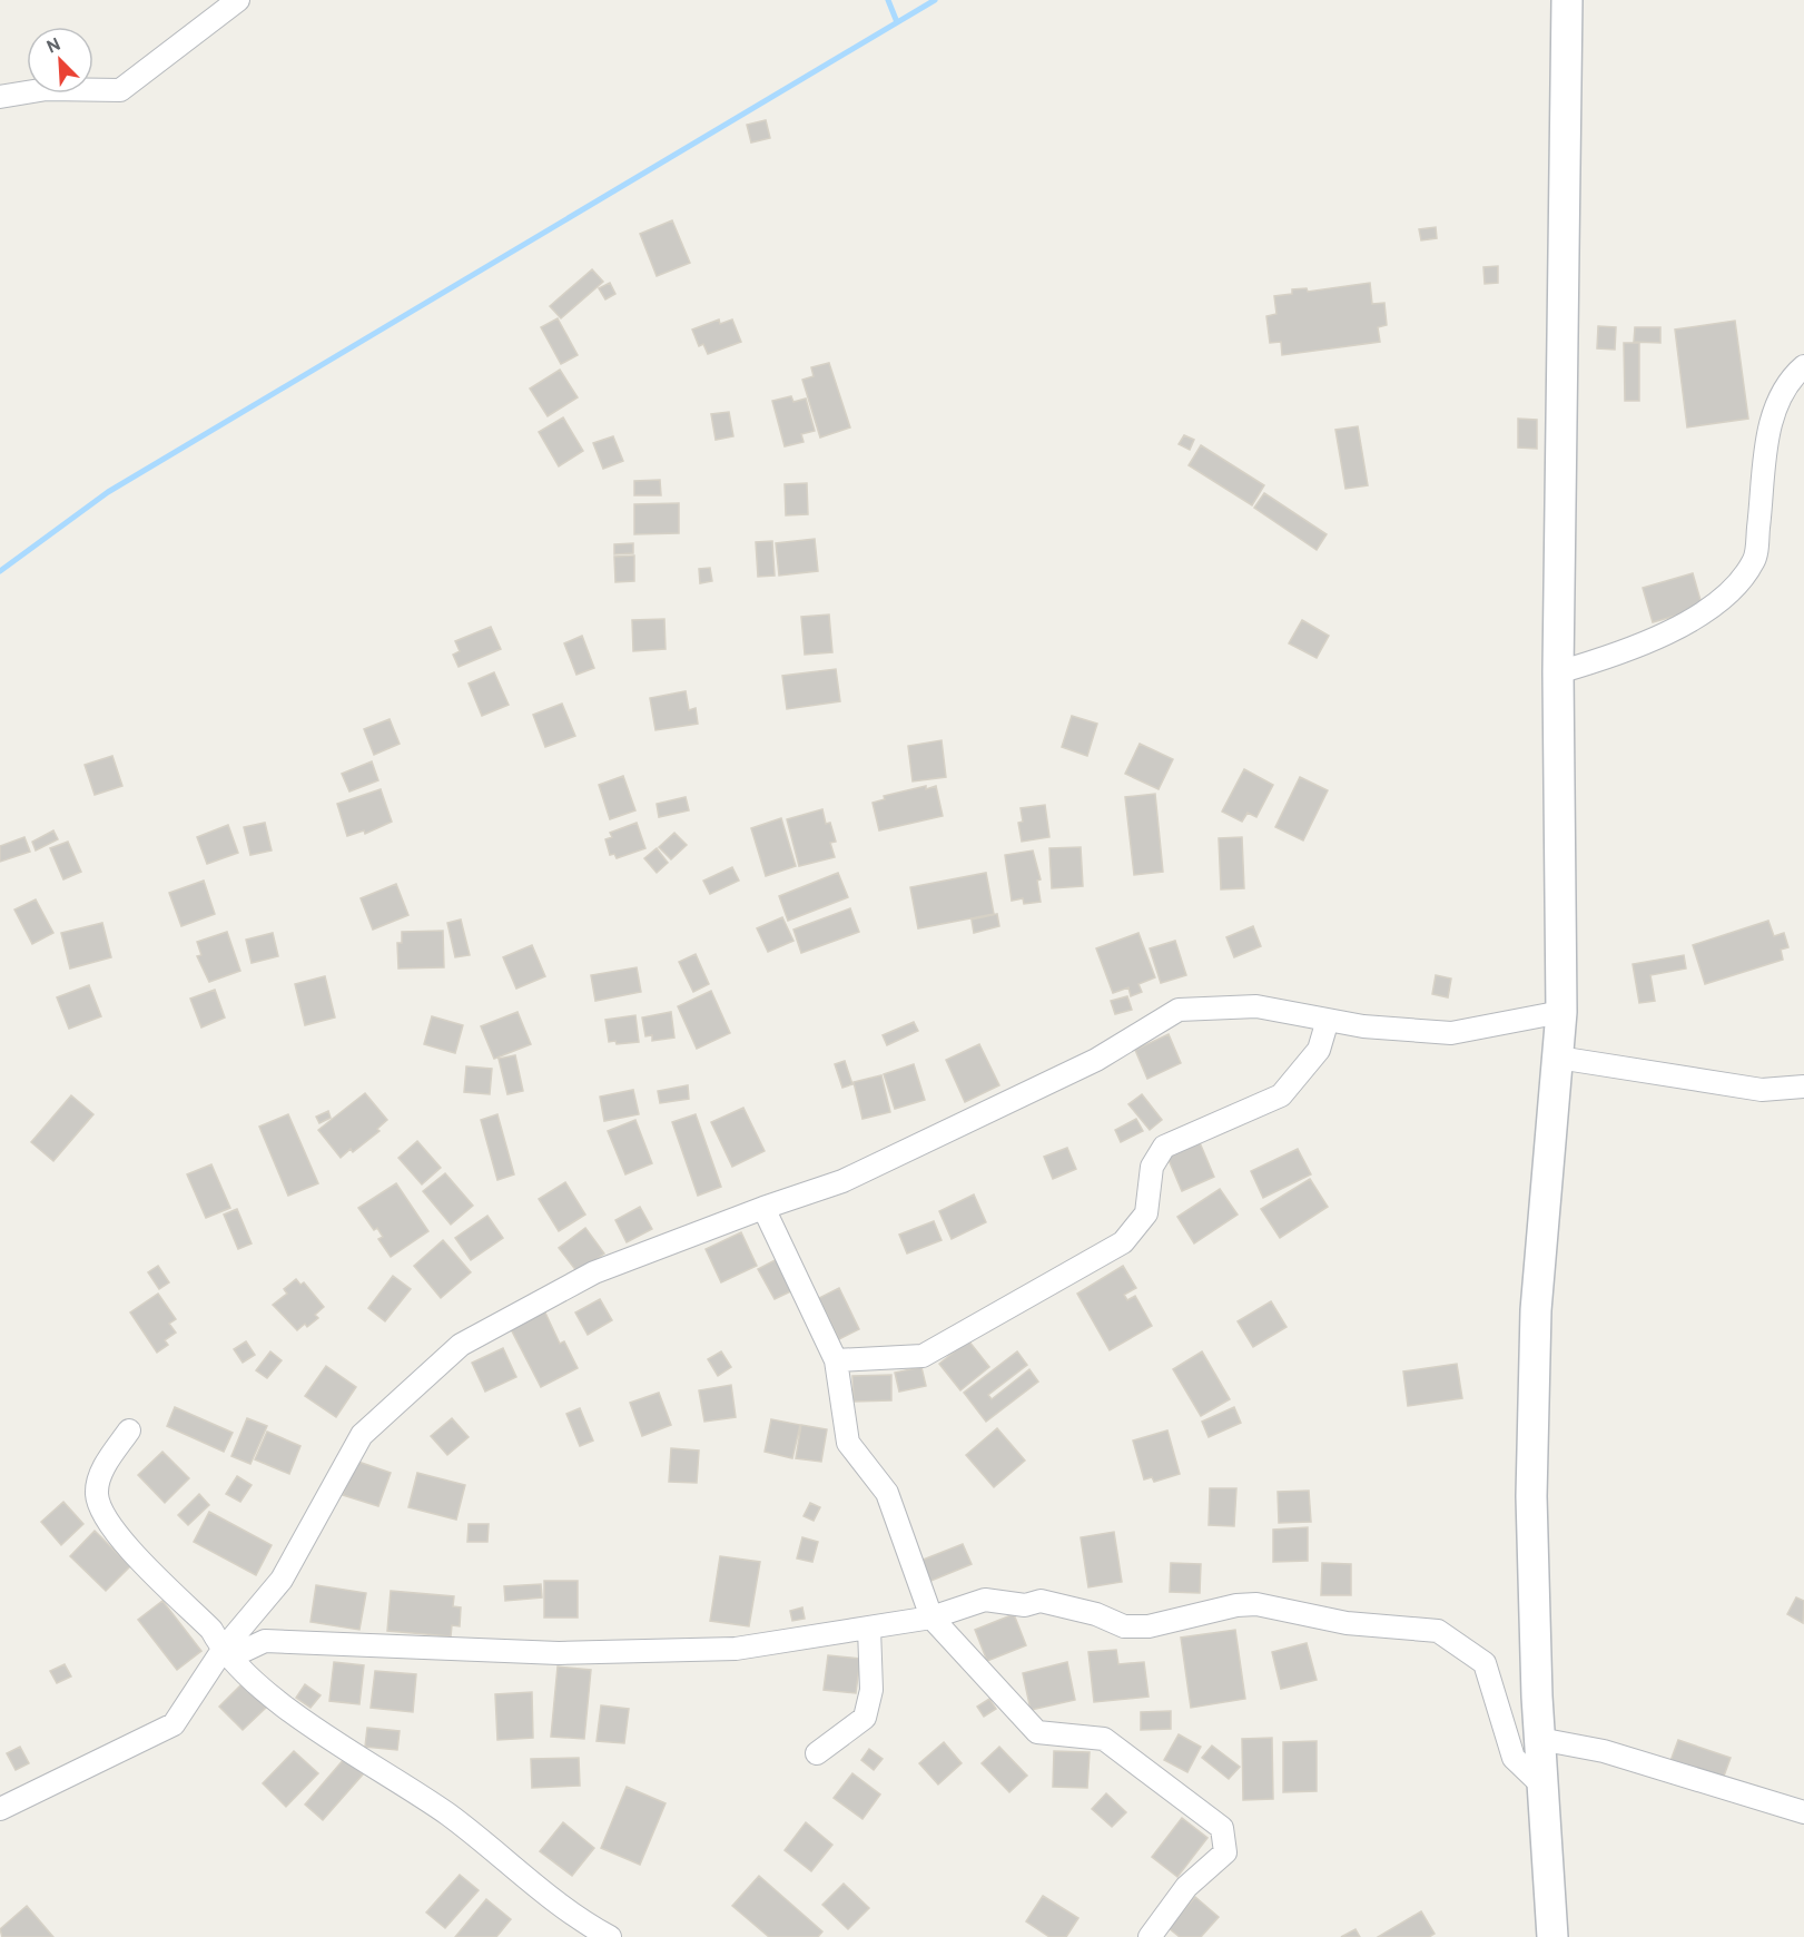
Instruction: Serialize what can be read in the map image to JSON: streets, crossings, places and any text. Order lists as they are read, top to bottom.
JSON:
{
  "north": "top left"
}
